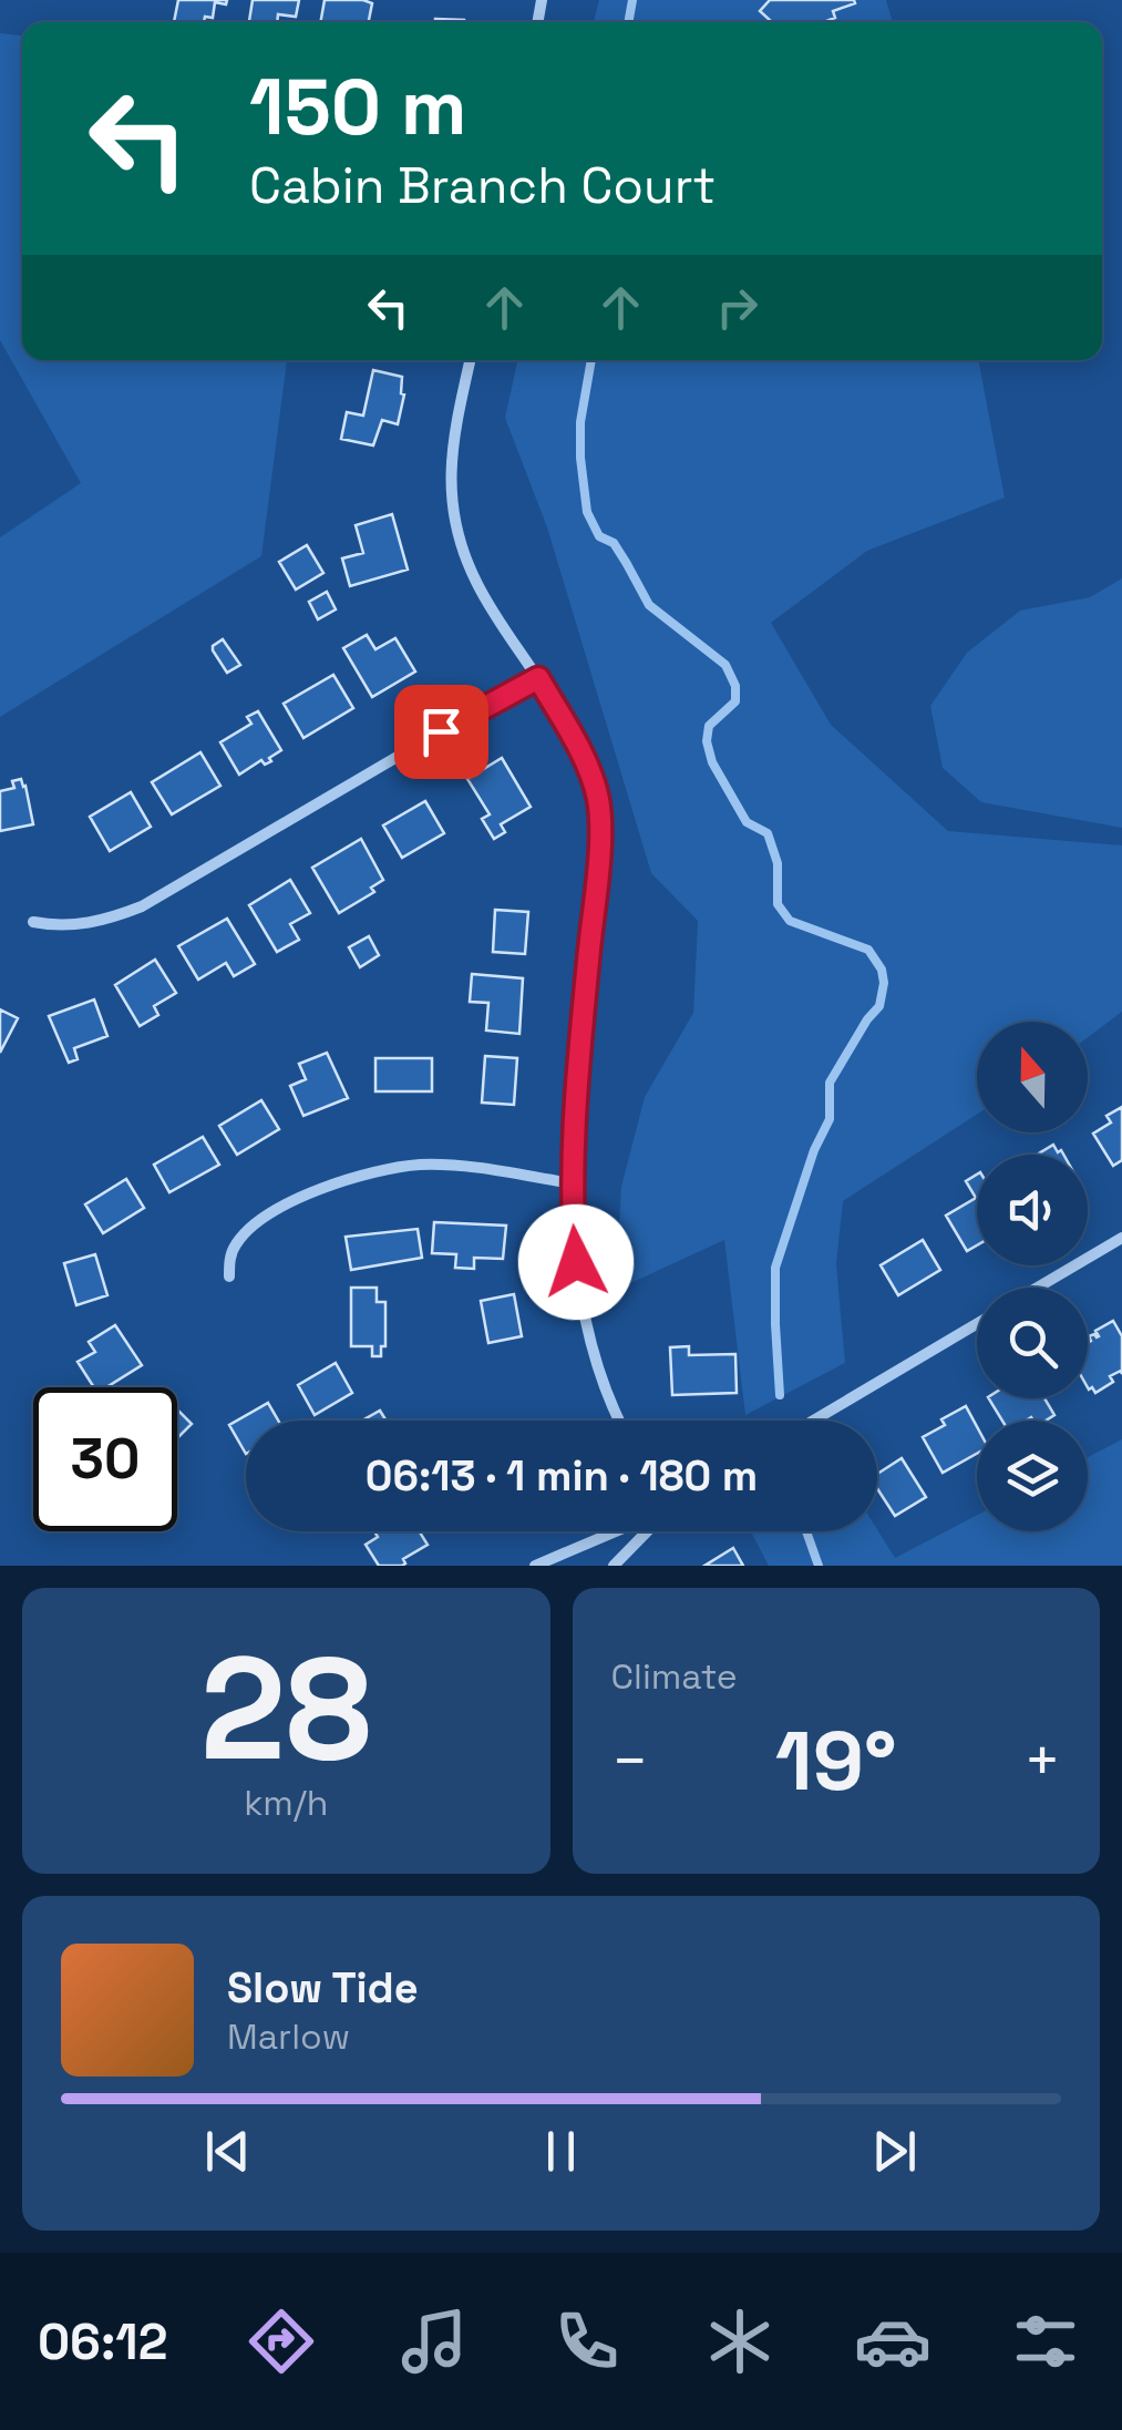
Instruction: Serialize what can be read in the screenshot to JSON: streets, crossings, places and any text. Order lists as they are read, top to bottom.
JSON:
{
  "north": "top",
  "page": {
    "turn": ["150 m", "Cabin Branch Court"],
    "limit": "30",
    "trip": "06:13 · 1 min · 180 m",
    "tile": [
      ["28", "km/h"],
      "Climate"
    ],
    "heat": ["−", "19°", "+"],
    "song": ["Slow Tide", "Marlow"],
    "tabs": "06:12"
  }
}
